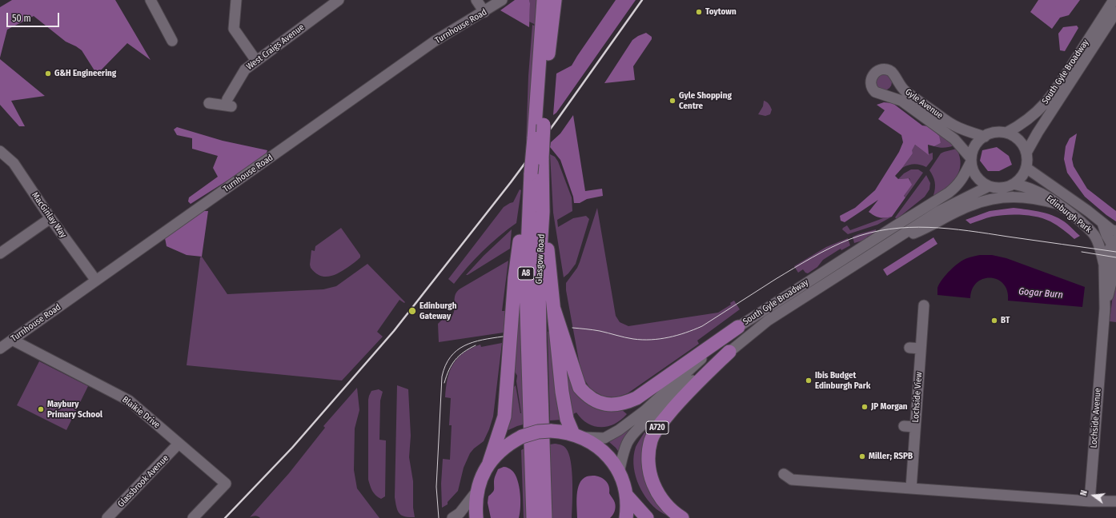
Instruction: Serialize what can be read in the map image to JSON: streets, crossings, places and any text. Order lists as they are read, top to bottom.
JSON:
{
  "streets": {
    "main road": ["Glasgow Road", "A8", "A720"],
    "street": [
      "Turnhouse Road",
      "West Craigs Avenue",
      "South Gyle Broadway",
      "Gyle Avenue",
      "Edinburgh Park",
      "MacGinlay Way",
      "Lochside View",
      "Blaikie Drive",
      "Lochside Avenue",
      "Glassbrook Avenue"
    ]
  },
  "crossings": [
    ["Turnhouse Road", "MacGinlay Way"],
    ["Turnhouse Road", "Blaikie Drive"],
    ["South Gyle Broadway", "Gyle Avenue"],
    ["South Gyle Broadway", "Edinburgh Park"],
    ["South Gyle Broadway", "A720"],
    ["Gyle Avenue", "Edinburgh Park"],
    ["Edinburgh Park", "Lochside Avenue"],
    ["Blaikie Drive", "Glassbrook Avenue"]
  ],
  "water": ["Gogar Burn"],
  "places": [
    "Toytown",
    "G&H Engineering",
    "Gyle Shopping Centre",
    "Edinburgh Gateway",
    "BT",
    "Ibis Budget Edinburgh Park",
    "JP Morgan",
    "Maybury Primary School",
    "Miller; RSPB"
  ],
  "scale_bar": "50 m",
  "north": "left"
}
